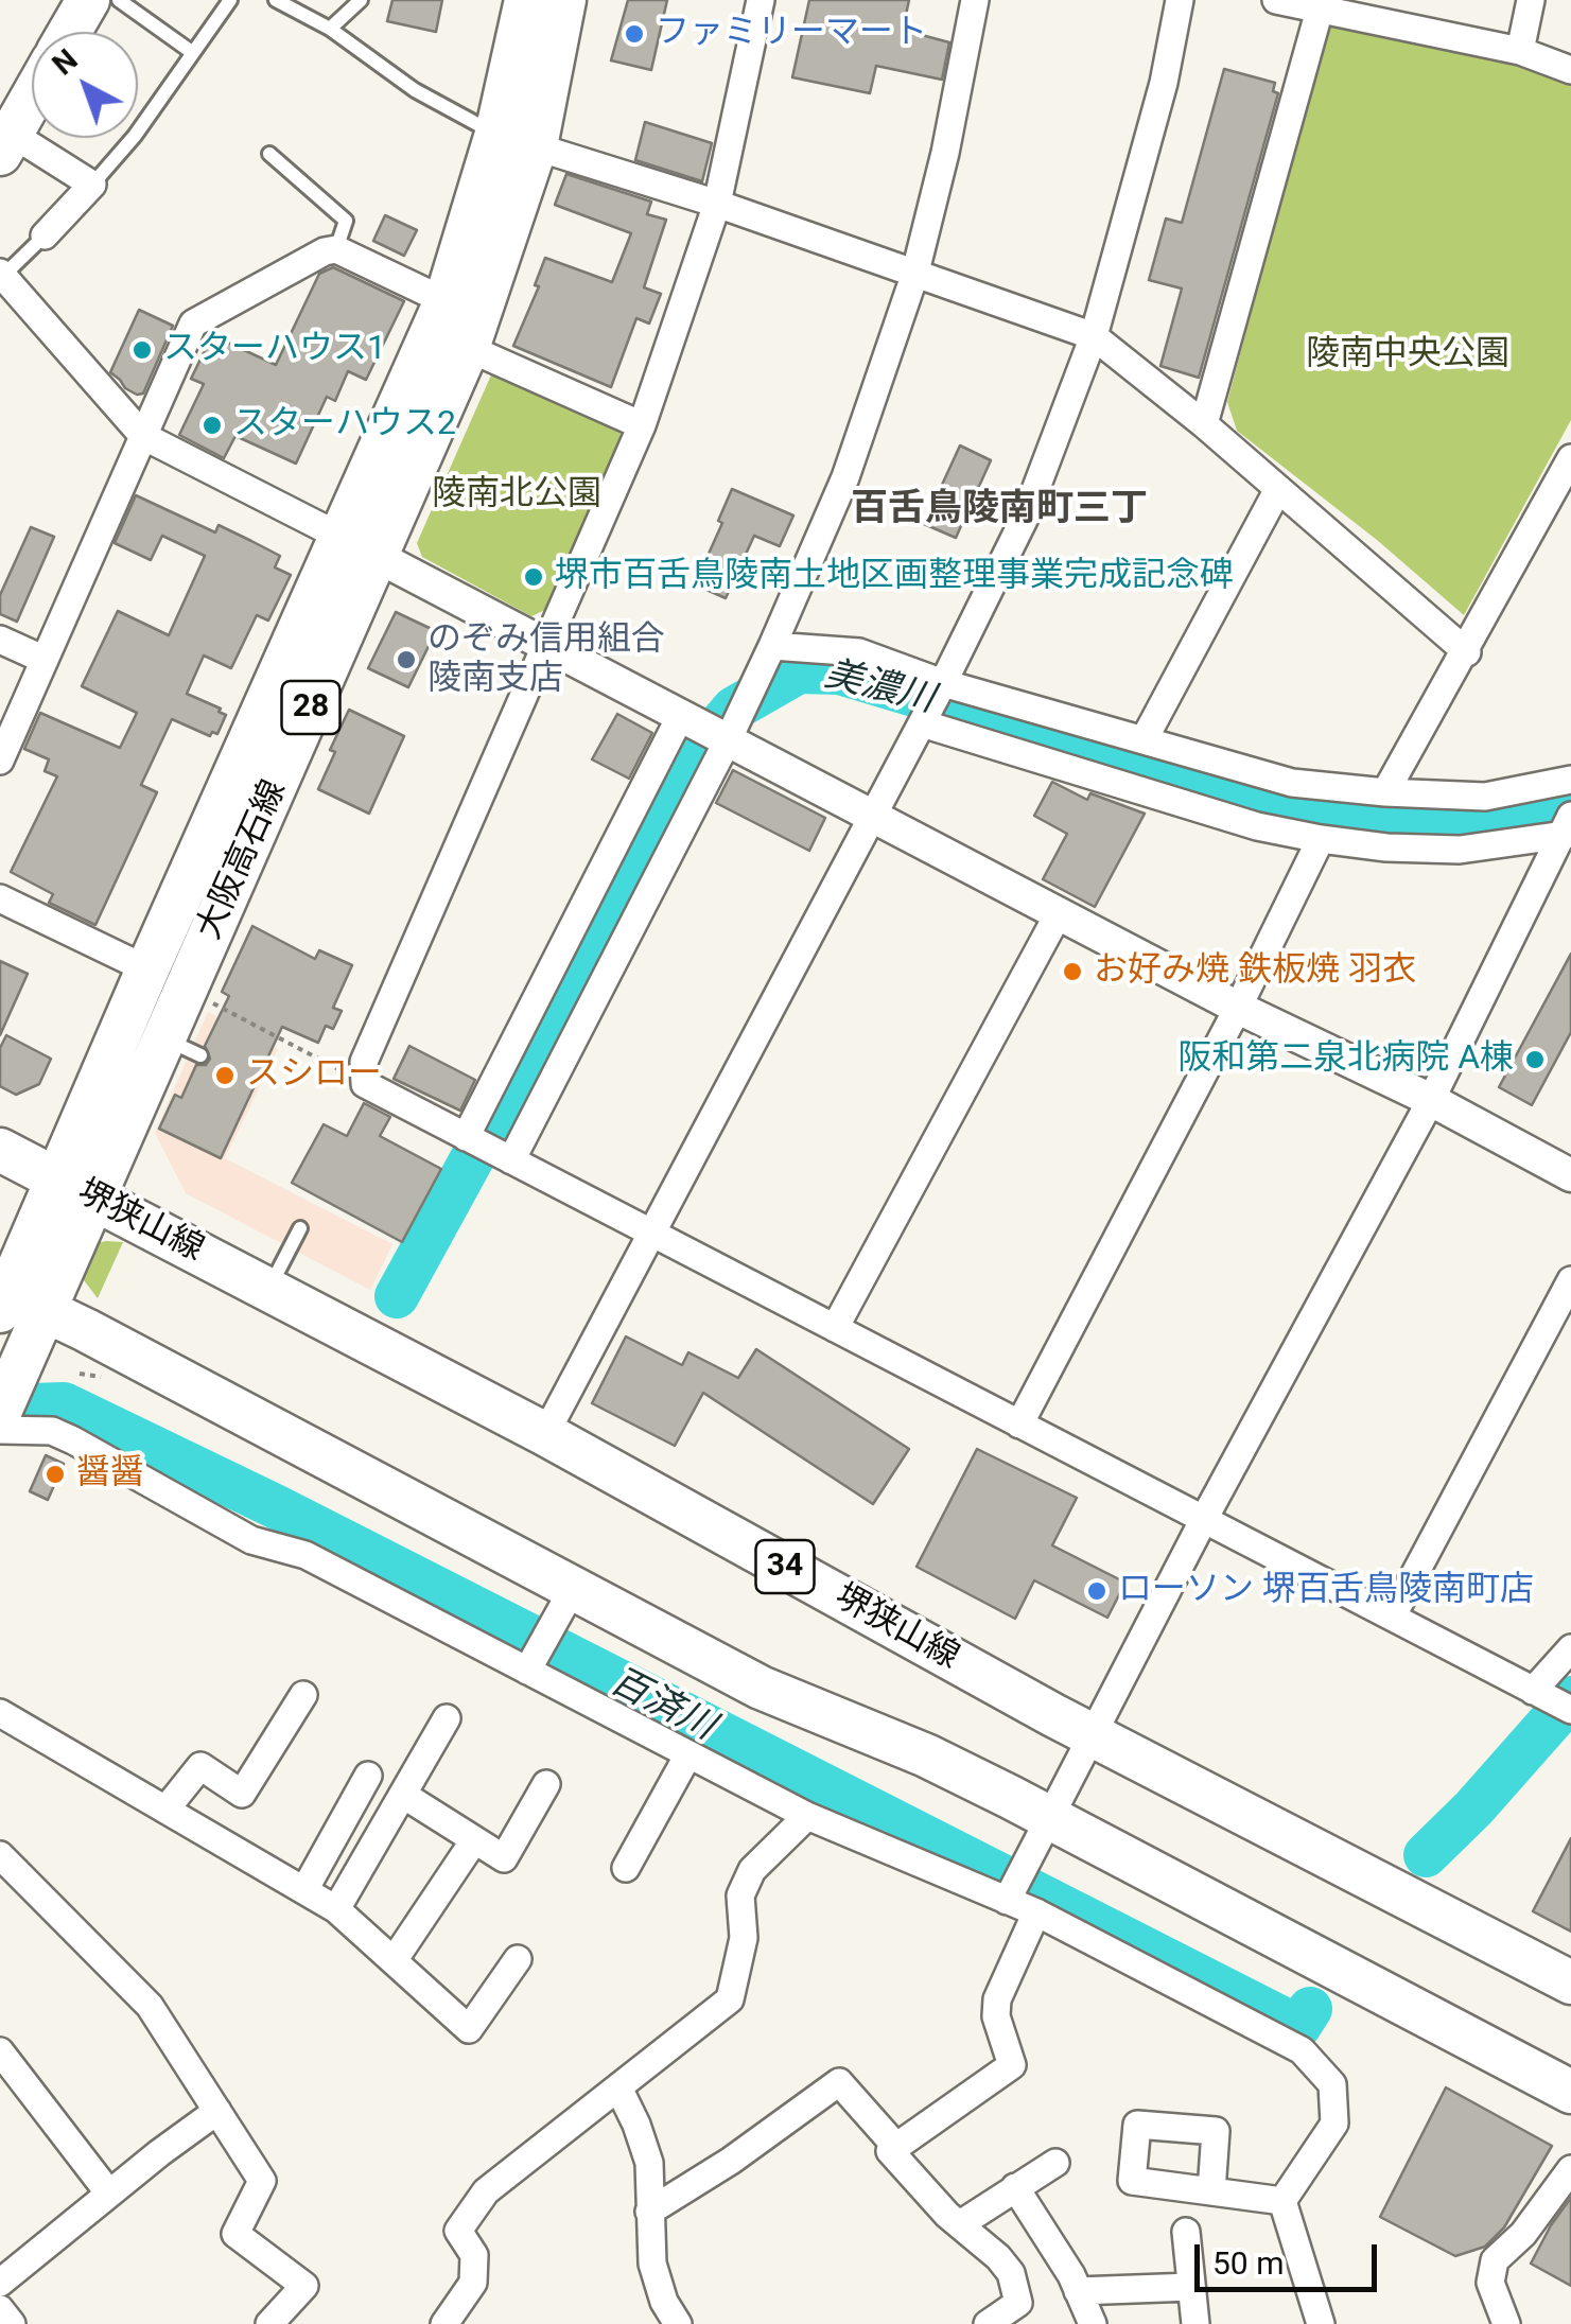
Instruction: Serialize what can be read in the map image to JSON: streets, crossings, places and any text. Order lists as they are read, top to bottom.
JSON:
{
  "streets": {
    "main road": [
      "28",
      "大阪高石線",
      "堺狭山線",
      "34"
    ]
  },
  "crossings": [
    ["大阪高石線", "堺狭山線"]
  ],
  "districts": ["百舌鳥陵南町三丁"],
  "water": ["美濃川", "百済川"],
  "parks": ["陵南中央公園", "陵南北公園"],
  "places": [
    "ファミリーマート",
    "スターハウス1",
    "スターハウス2",
    "堺市百舌鳥陵南土地区画整理事業完成記念碑",
    "のぞみ信用組合 陵南支店",
    "お好み焼 鉄板焼 羽衣",
    "阪和第二泉北病院 A棟",
    "スシロー",
    "醤醤",
    "ローソン 堺百舌鳥陵南町店"
  ],
  "scale_bar": "50 m",
  "north": "top left"
}
